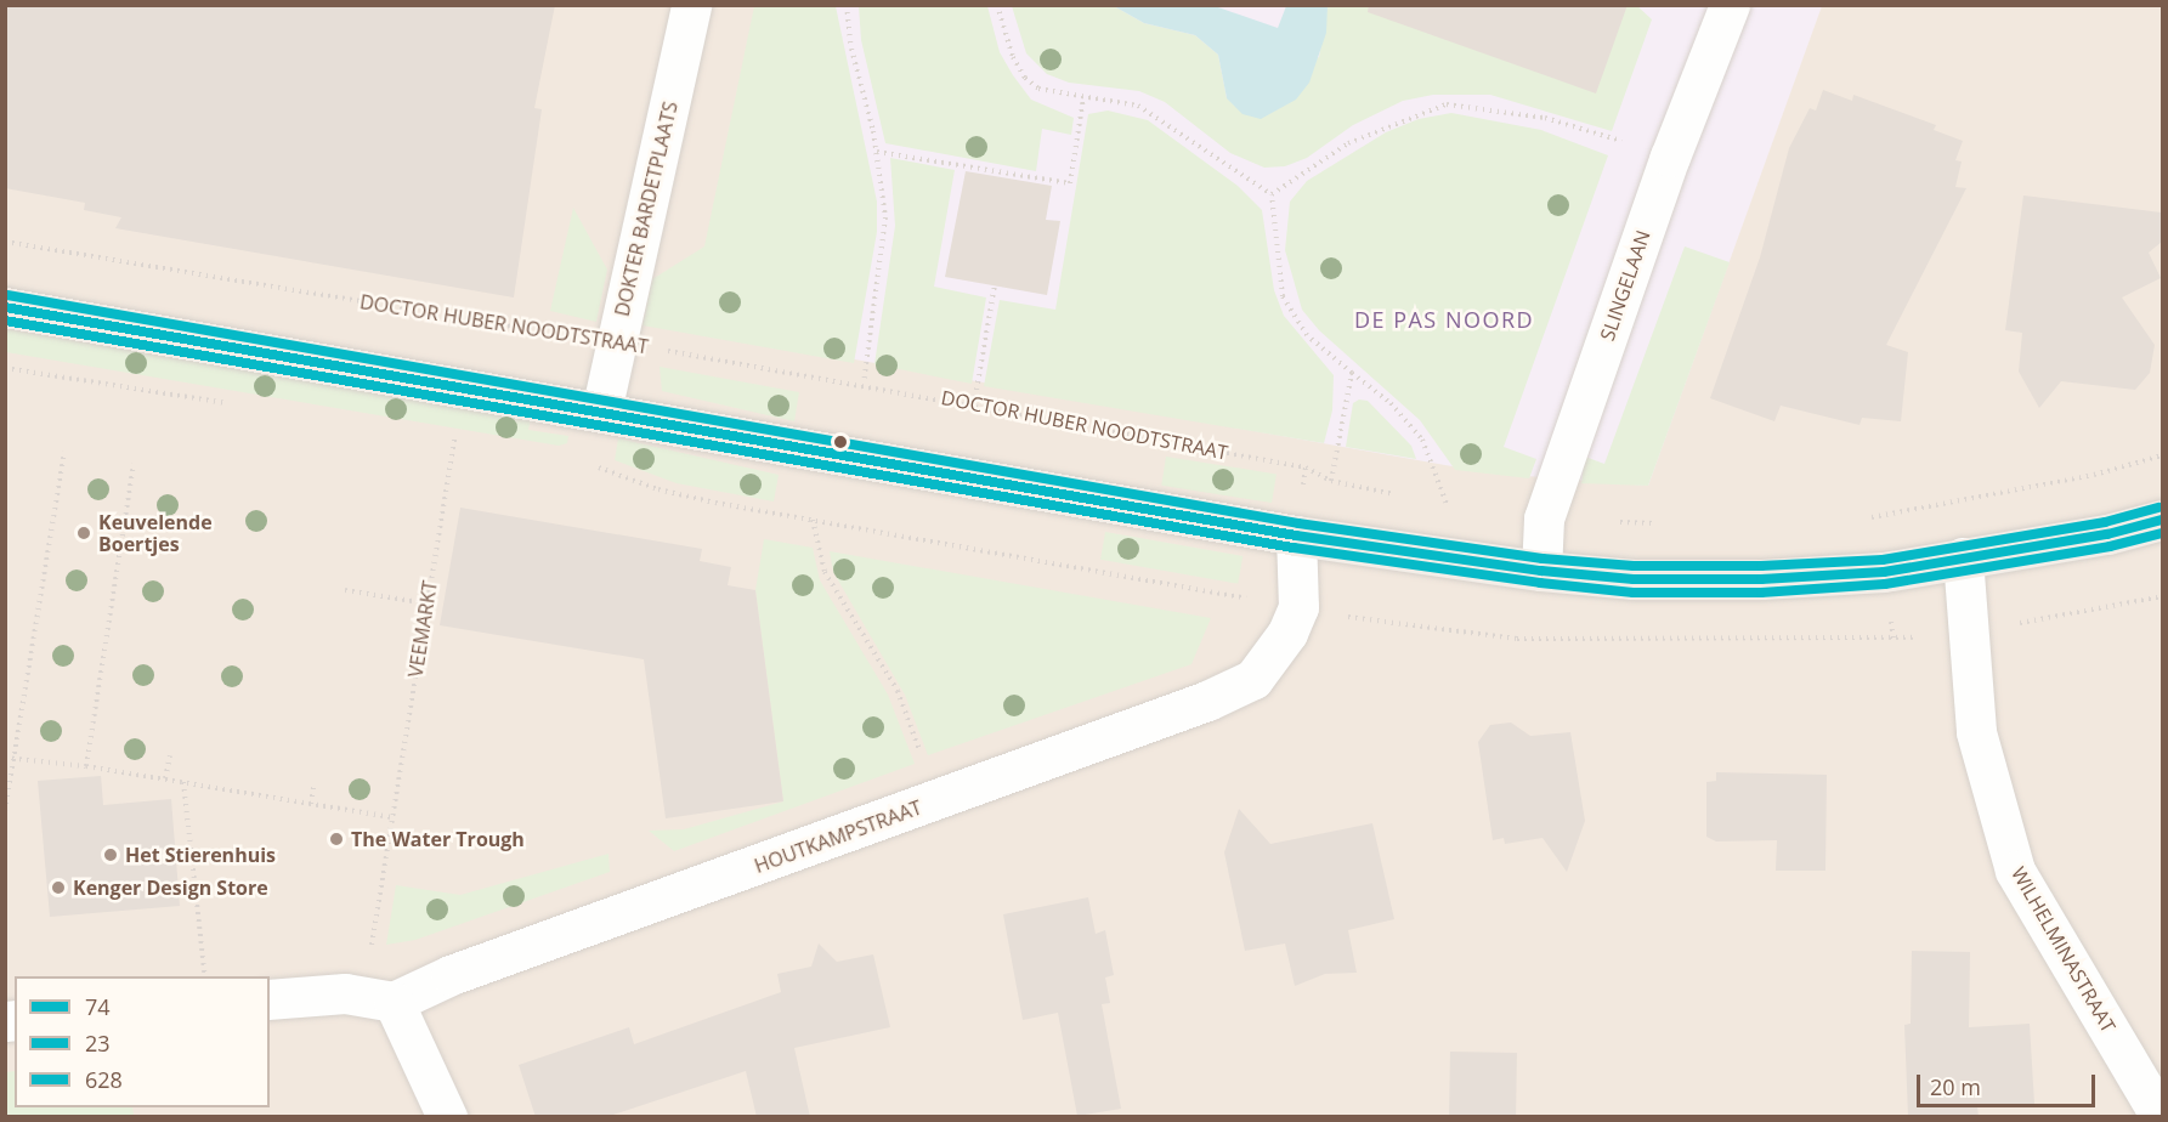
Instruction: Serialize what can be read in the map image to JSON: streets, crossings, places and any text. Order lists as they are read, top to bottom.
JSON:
{
  "streets": {
    "street": [
      "DOKTER BARDETPLAATS",
      "SLINGELAAN",
      "HOUTKAMPSTRAAT",
      "WILHELMINASTRAAT"
    ],
    "path": ["DOCTOR HUBER NOODTSTRAAT", "VEEMARKT"]
  },
  "crossings": [
    ["DOKTER BARDETPLAATS", "DOCTOR HUBER NOODTSTRAAT"],
    ["VEEMARKT", "HOUTKAMPSTRAAT"]
  ],
  "districts": ["DE PAS NOORD"],
  "places": [
    "Keuvelende Boertjes",
    "The Water Trough",
    "Het Stierenhuis",
    "Kenger Design Store"
  ],
  "lines": ["transit line 628", "transit line 74", "transit line 23"],
  "legend": ["74", "23", "628"],
  "scale_bar": "20 m"
}
